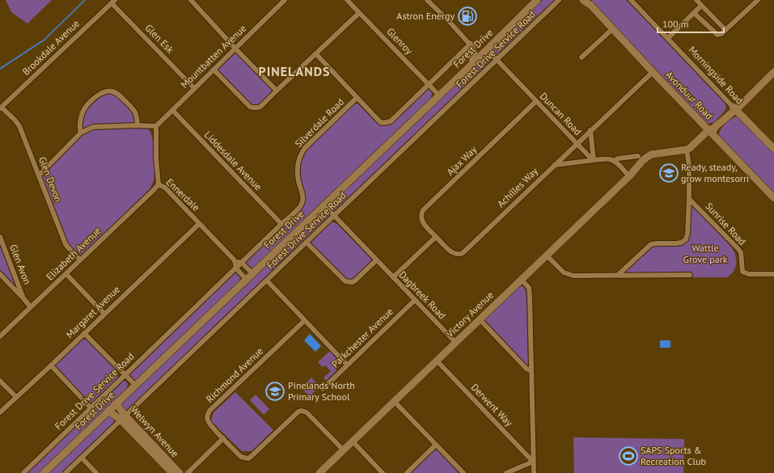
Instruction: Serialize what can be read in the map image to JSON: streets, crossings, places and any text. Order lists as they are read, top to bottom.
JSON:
{
  "streets": {
    "street": [
      "Glen Esk",
      "Glenroy",
      "Brookdale Avenue",
      "Forest Drive",
      "Forest Drive Service Road",
      "Mountbatten Avenue",
      "Morningside Road",
      "Avonduur Road",
      "Duncan Road",
      "Silverdale Road",
      "Liddesdale Avenue",
      "Ajax Way",
      "Glen Devon",
      "Achilles Way",
      "Ennerdale",
      "Sunrise Road",
      "Elizabeth Avenue",
      "Glen Avon",
      "Dagbreek Road",
      "Margaret Avenue",
      "Victory Avenue",
      "Parkchester Avenue",
      "Richmond Avenue",
      "Derwent Way",
      "Welwyn Avenue"
    ]
  },
  "crossings": [
    ["Glen Esk", "Brookdale Avenue"],
    ["Glen Esk", "Mountbatten Avenue"],
    ["Glenroy", "Forest Drive"],
    ["Brookdale Avenue", "Glen Devon"],
    ["Forest Drive", "Duncan Road"],
    ["Forest Drive", "Ennerdale"],
    ["Forest Drive", "Dagbreek Road"],
    ["Forest Drive", "Welwyn Avenue"],
    ["Forest Drive Service Road", "Duncan Road"],
    ["Forest Drive Service Road", "Silverdale Road"],
    ["Forest Drive Service Road", "Liddesdale Avenue"],
    ["Forest Drive Service Road", "Ennerdale"],
    ["Forest Drive Service Road", "Dagbreek Road"],
    ["Forest Drive Service Road", "Welwyn Avenue"],
    ["Mountbatten Avenue", "Liddesdale Avenue"],
    ["Mountbatten Avenue", "Ennerdale"],
    ["Morningside Road", "Victory Avenue"],
    ["Avonduur Road", "Achilles Way"],
    ["Avonduur Road", "Victory Avenue"],
    ["Duncan Road", "Ajax Way"],
    ["Duncan Road", "Achilles Way"],
    ["Ajax Way", "Achilles Way"],
    ["Glen Devon", "Elizabeth Avenue"],
    ["Ennerdale", "Elizabeth Avenue"],
    ["Ennerdale", "Margaret Avenue"],
    ["Elizabeth Avenue", "Glen Avon"],
    ["Dagbreek Road", "Victory Avenue"],
    ["Dagbreek Road", "Parkchester Avenue"],
    ["Victory Avenue", "Derwent Way"]
  ],
  "districts": ["PINELANDS"],
  "parks": ["Wattle Grove park"],
  "places": {
    "fuel station": ["Astron Energy"],
    "school or university": ["Ready, steady, grow montesorri", "Pinelands North Primary School"],
    "sports": ["SAPS Sports & Recreation Club"]
  },
  "scale_bar": "100 m"
}
